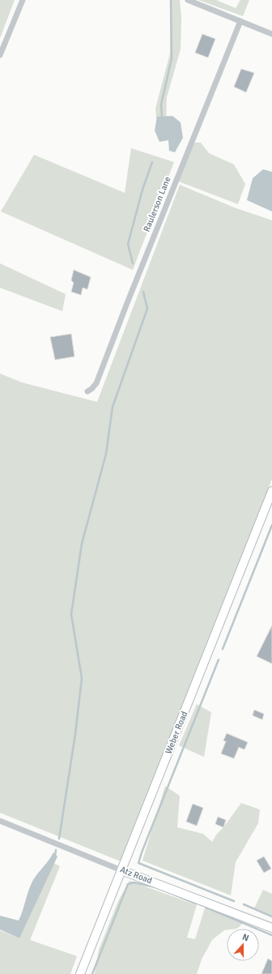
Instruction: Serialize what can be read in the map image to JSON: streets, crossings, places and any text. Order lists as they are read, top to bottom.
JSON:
{
  "streets": {
    "street": ["Raulerson Lane", "Weber Road", "Atz Road"]
  },
  "crossings": [
    ["Weber Road", "Atz Road"]
  ],
  "north": "top"
}
